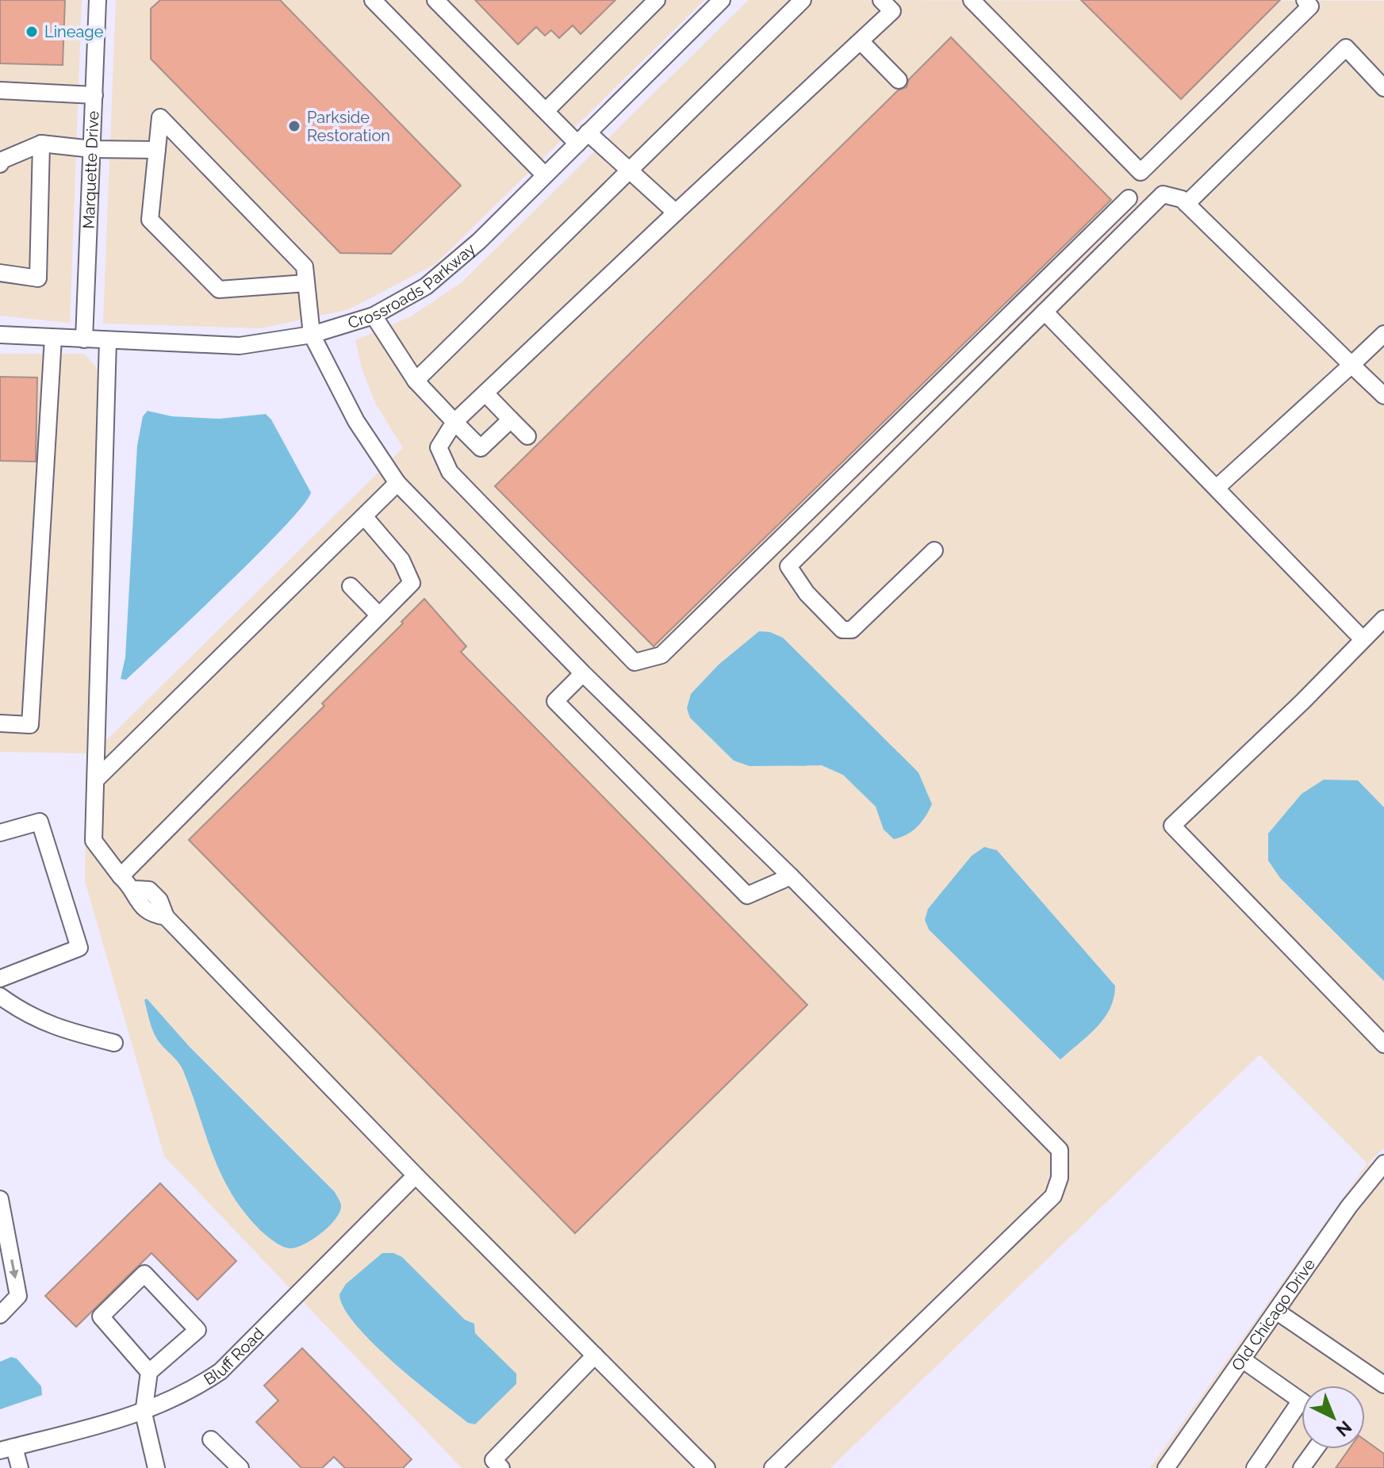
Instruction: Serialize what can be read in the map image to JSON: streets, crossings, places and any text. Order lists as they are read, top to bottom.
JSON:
{
  "streets": {
    "street": [
      "Marquette Drive",
      "Crossroads Parkway",
      "Old Chicago Drive",
      "Bluff Road"
    ]
  },
  "crossings": [
    ["Marquette Drive", "Crossroads Parkway"]
  ],
  "places": ["Lineage", "Parkside Restoration"],
  "north": "bottom right"
}
